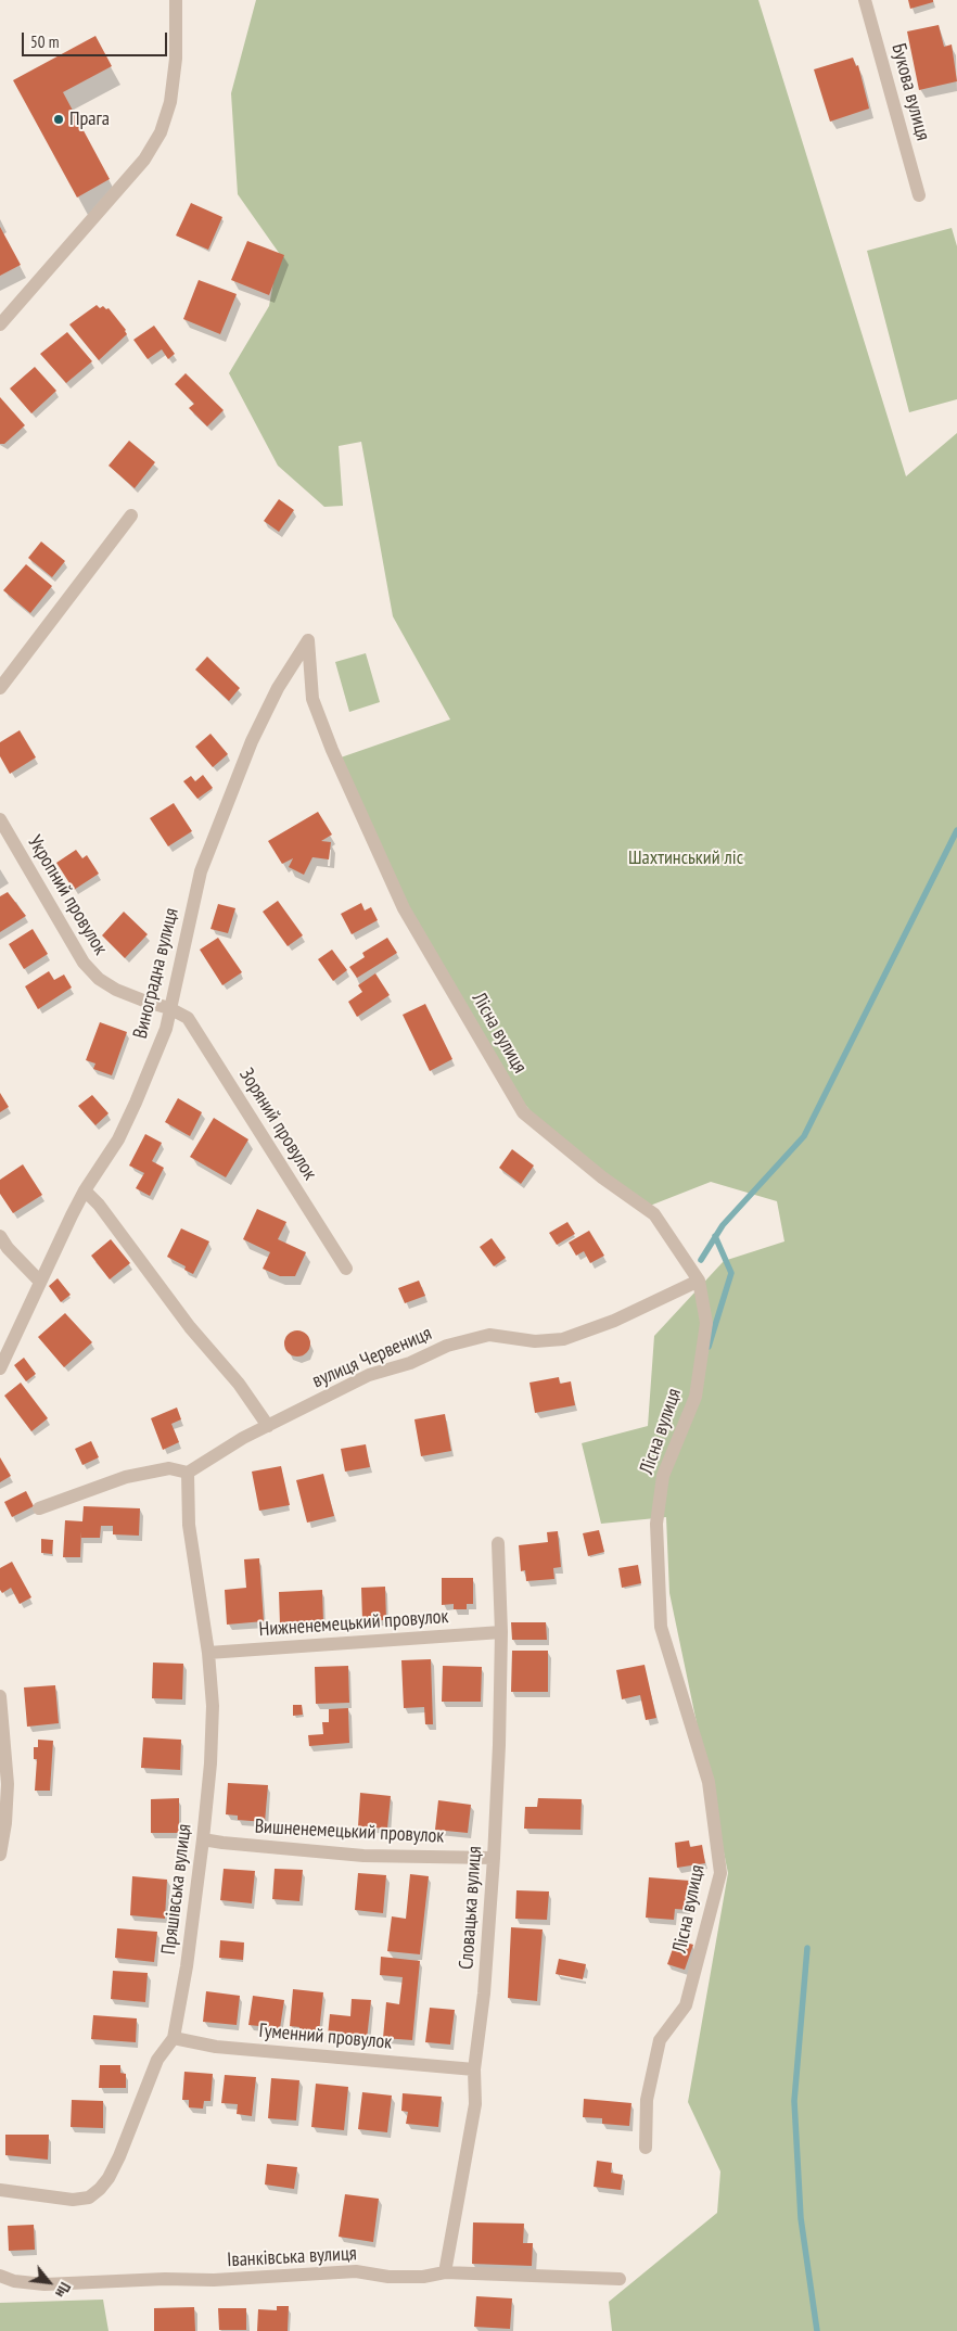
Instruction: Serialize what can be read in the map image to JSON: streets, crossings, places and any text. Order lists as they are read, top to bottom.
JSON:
{
  "streets": {
    "street": [
      "Букова вулиця",
      "Укропний провулок",
      "Виноградна вулиця",
      "Лісна вулиця",
      "Зоряний провулок",
      "вулиця Червениця",
      "Нижненемецький провулок",
      "Вишненемецький провулок",
      "Пряшівська вулиця",
      "Словацька вулиця",
      "Гуменний провулок",
      "Іванківська вулиця"
    ]
  },
  "crossings": [
    ["Укропний провулок", "Виноградна вулиця"],
    ["Укропний провулок", "Зоряний провулок"],
    ["Виноградна вулиця", "Лісна вулиця"],
    ["Виноградна вулиця", "Зоряний провулок"],
    ["Лісна вулиця", "вулиця Червениця"],
    ["вулиця Червениця", "Пряшівська вулиця"],
    ["Нижненемецький провулок", "Пряшівська вулиця"],
    ["Нижненемецький провулок", "Словацька вулиця"],
    ["Вишненемецький провулок", "Пряшівська вулиця"],
    ["Вишненемецький провулок", "Словацька вулиця"],
    ["Пряшівська вулиця", "Гуменний провулок"],
    ["Словацька вулиця", "Гуменний провулок"],
    ["Словацька вулиця", "Іванківська вулиця"]
  ],
  "parks": ["Шахтинський ліс"],
  "places": ["Прага"],
  "scale_bar": "50 m",
  "north": "bottom right"
}
